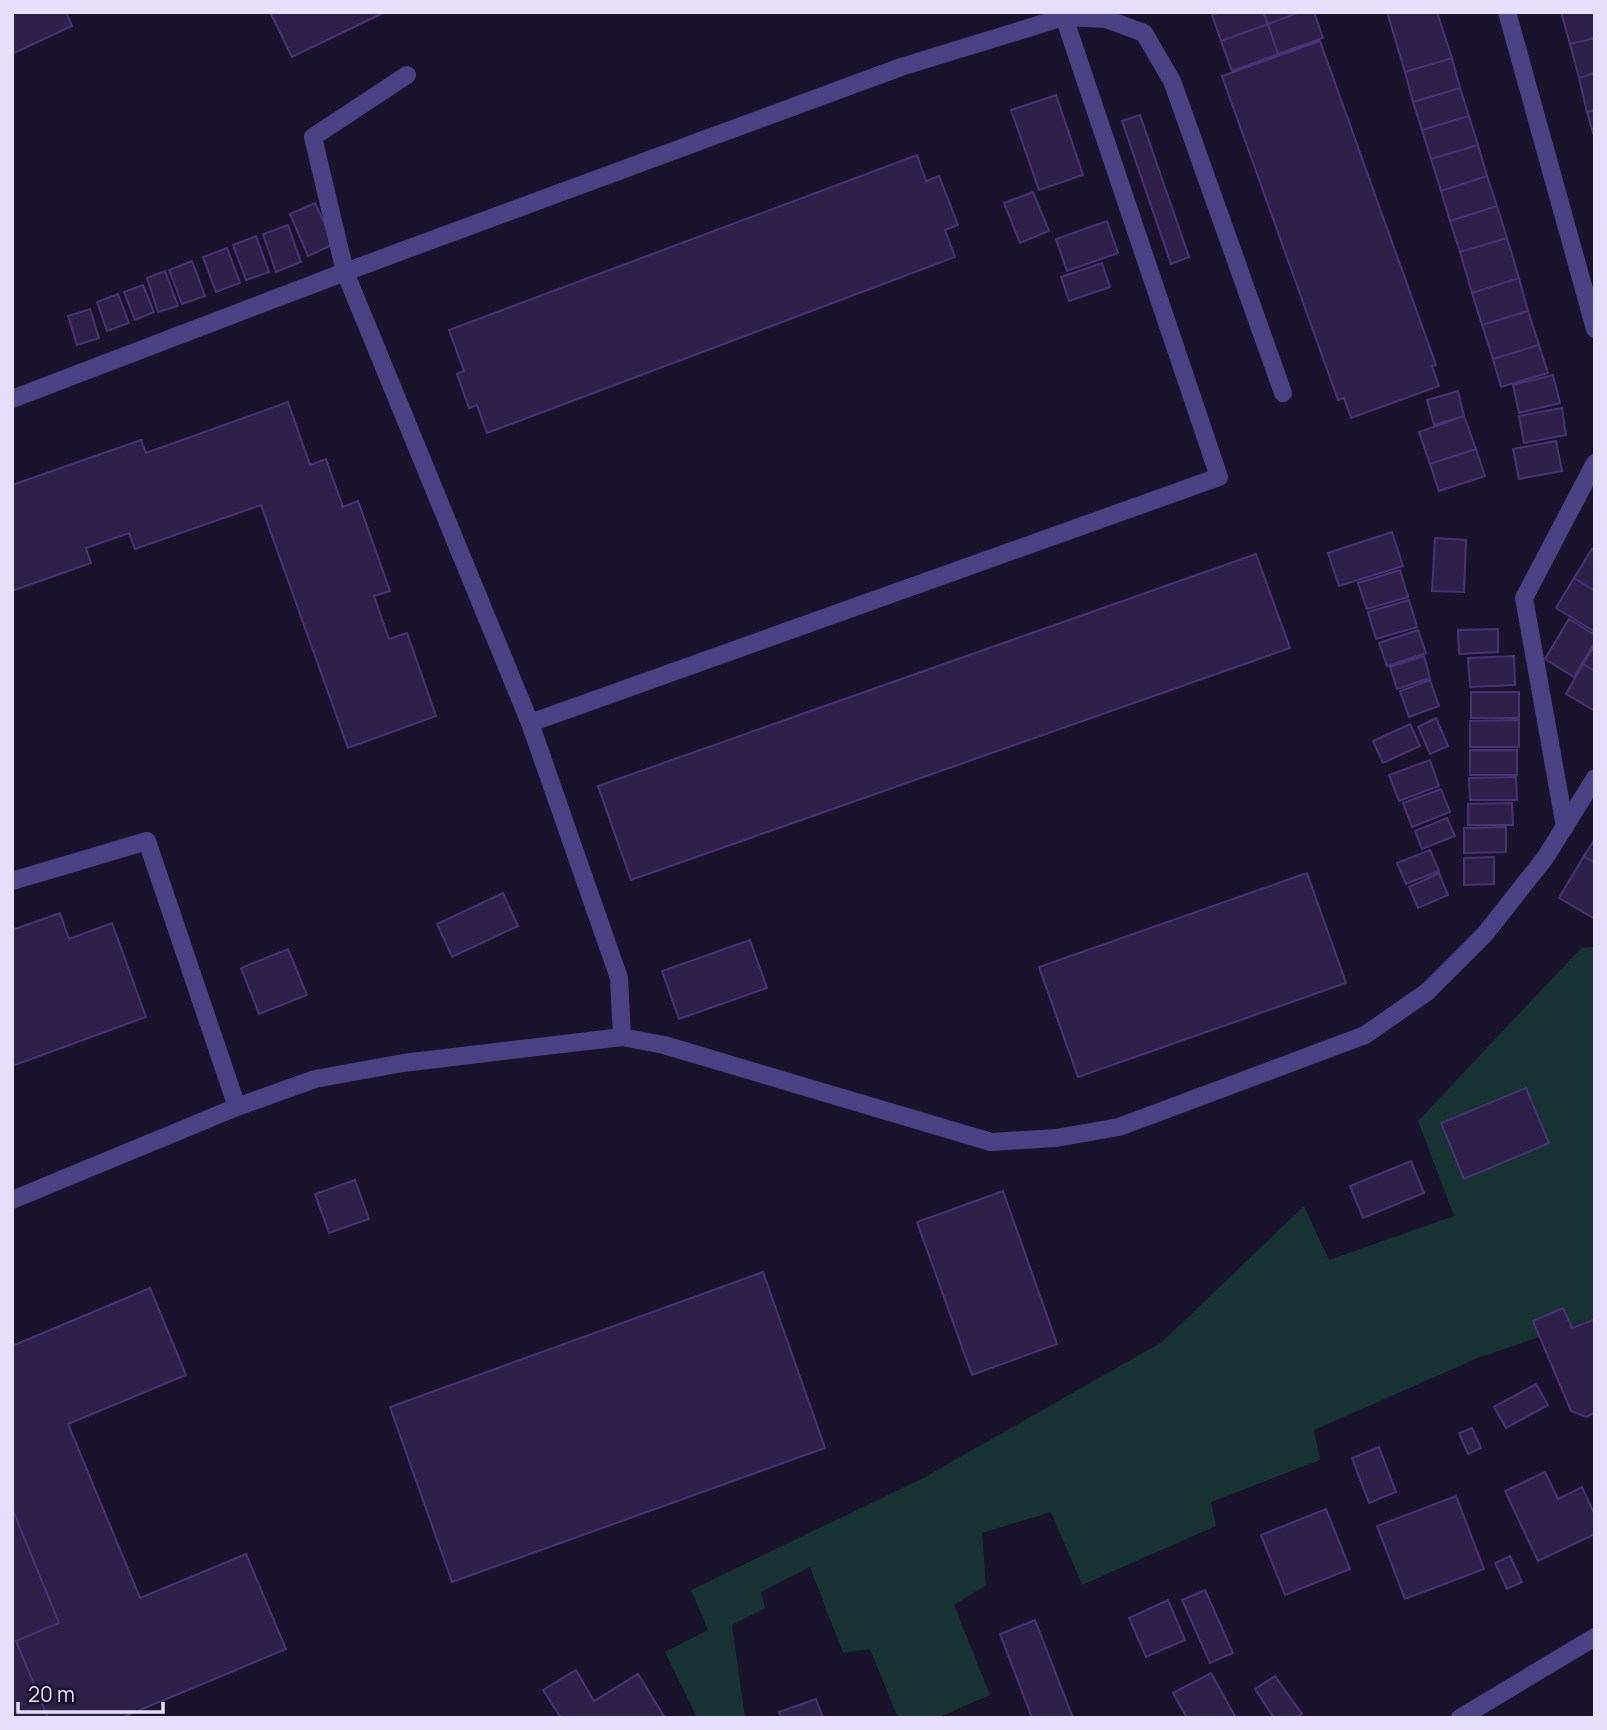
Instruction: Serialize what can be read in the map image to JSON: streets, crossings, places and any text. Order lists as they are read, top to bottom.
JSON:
{
  "scale_bar": "20 m"
}
